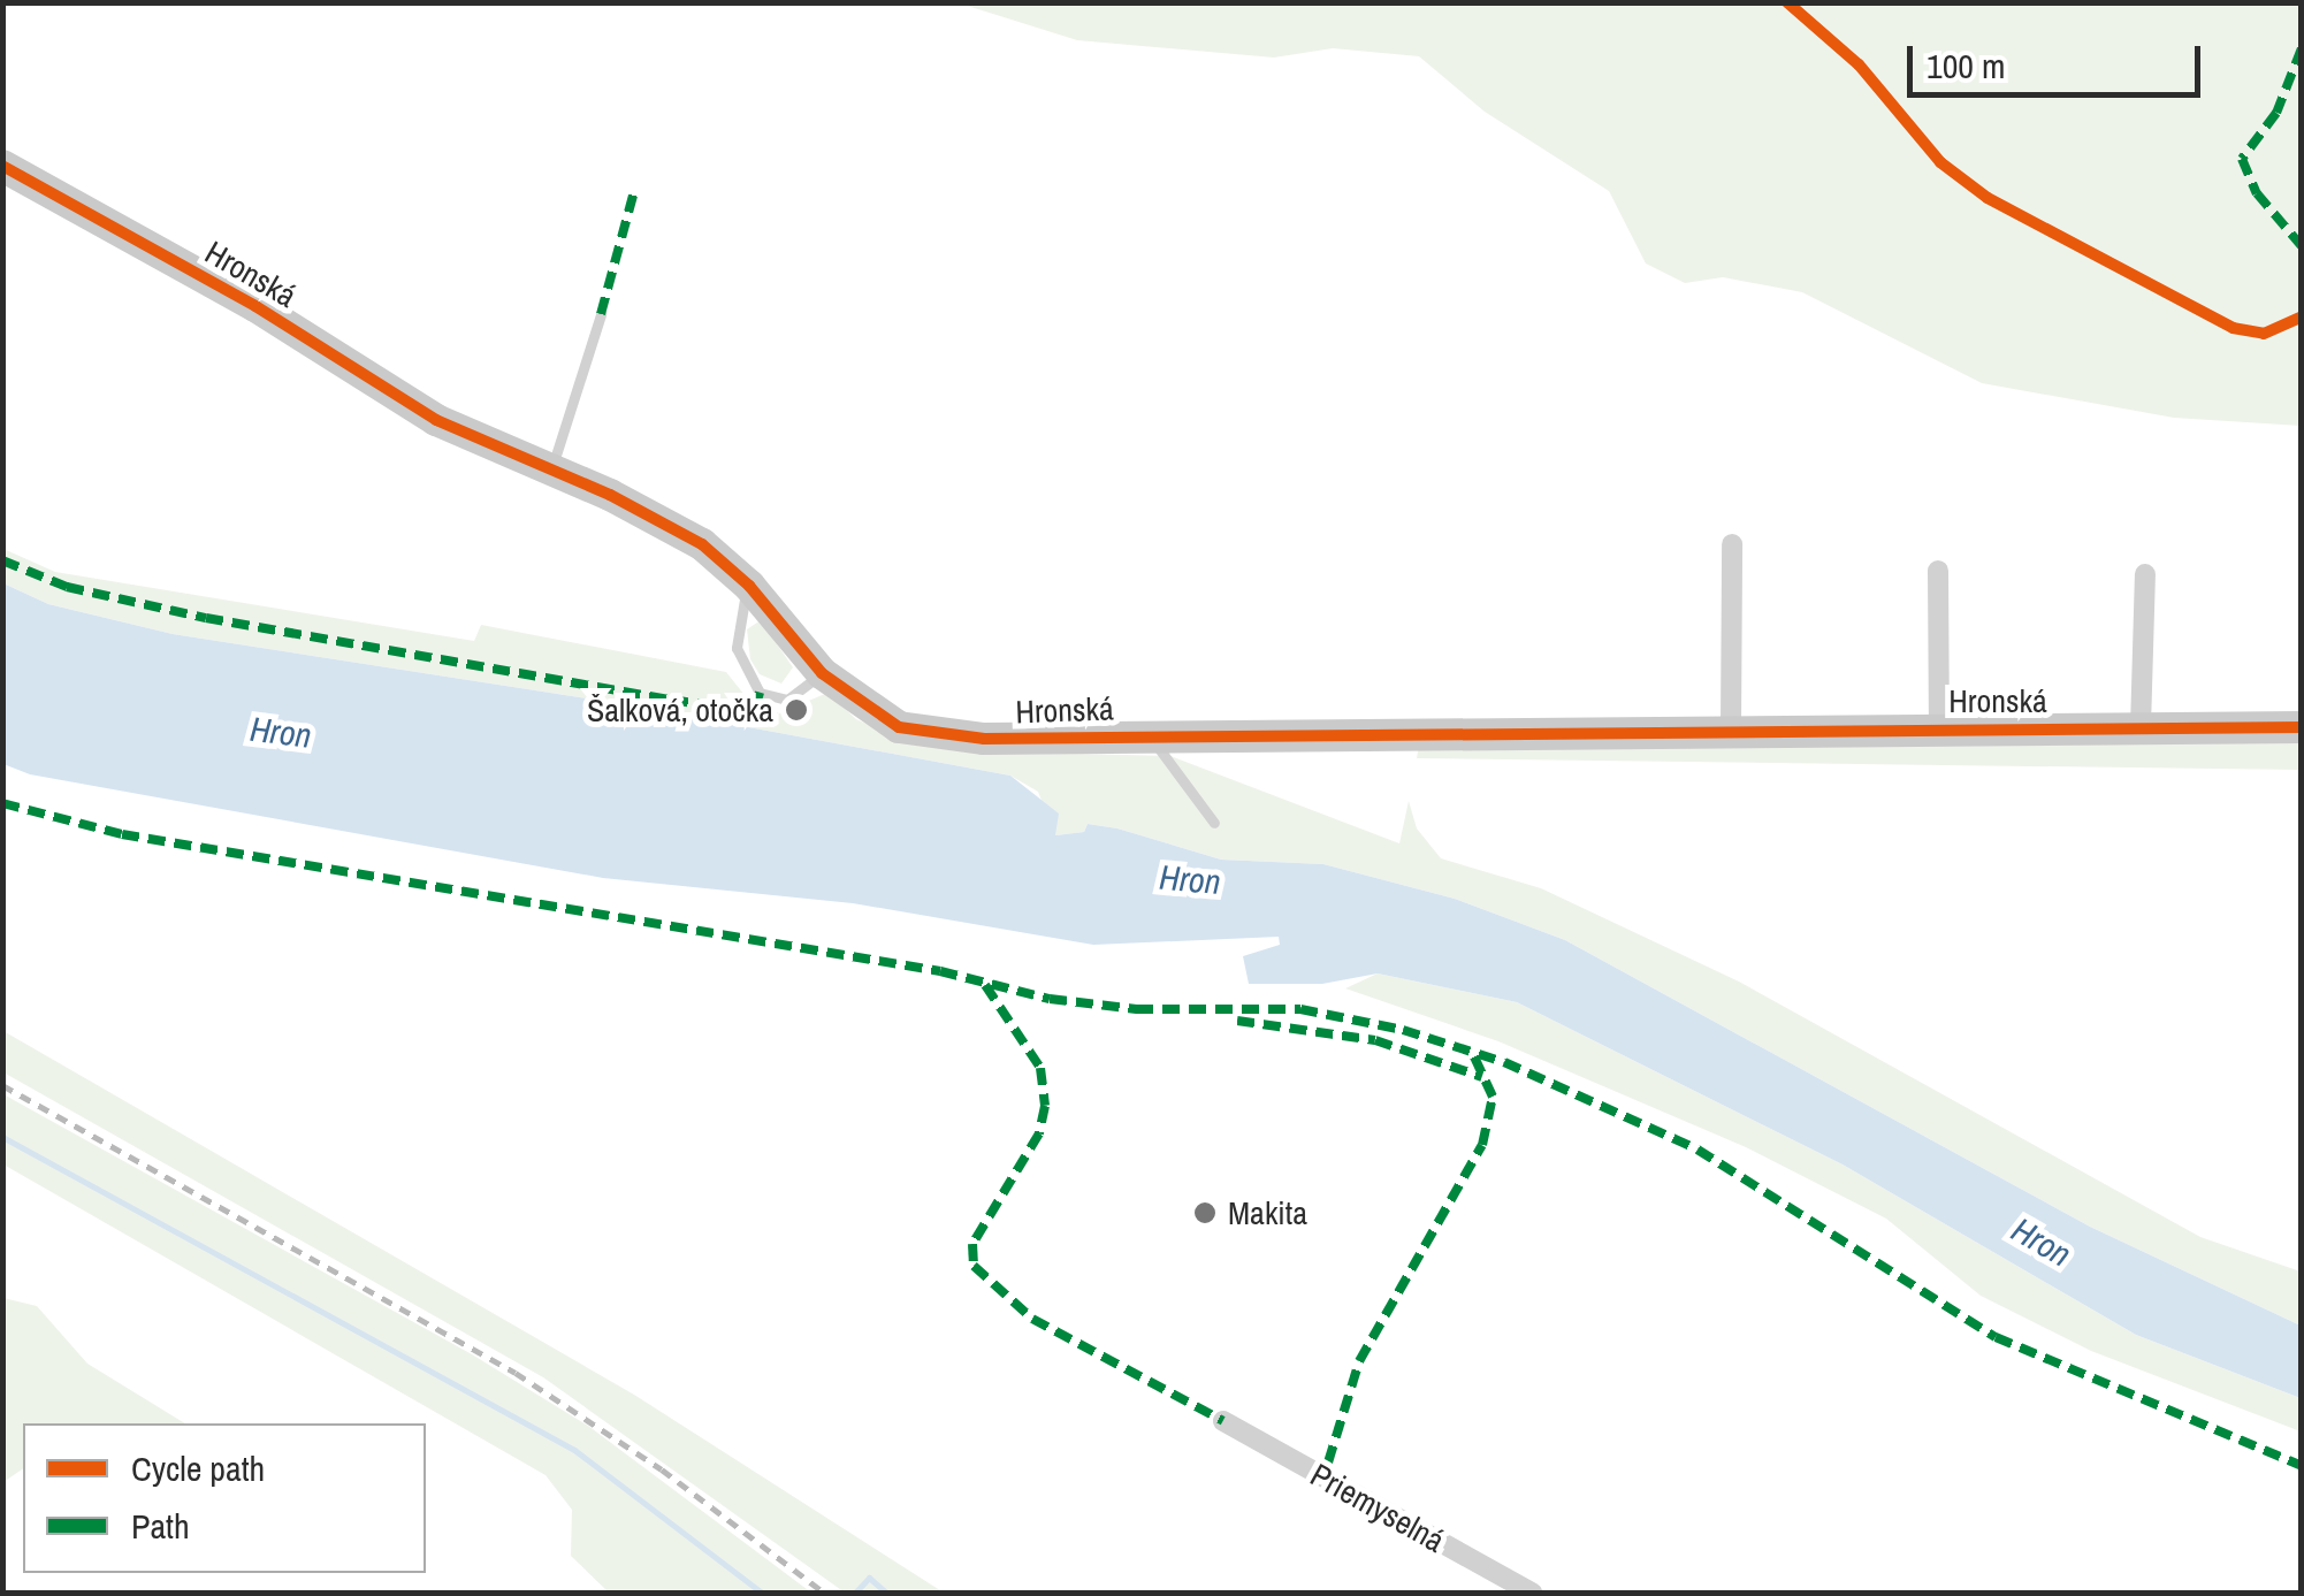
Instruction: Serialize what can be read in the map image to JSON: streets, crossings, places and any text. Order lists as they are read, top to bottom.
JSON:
{
  "streets": {
    "street": ["Hronská", "Priemyselná"]
  },
  "water": ["Hron"],
  "places": ["Šalková, otočka", "Makita"],
  "legend": ["Cycle path", "Path"],
  "scale_bar": "100 m"
}
